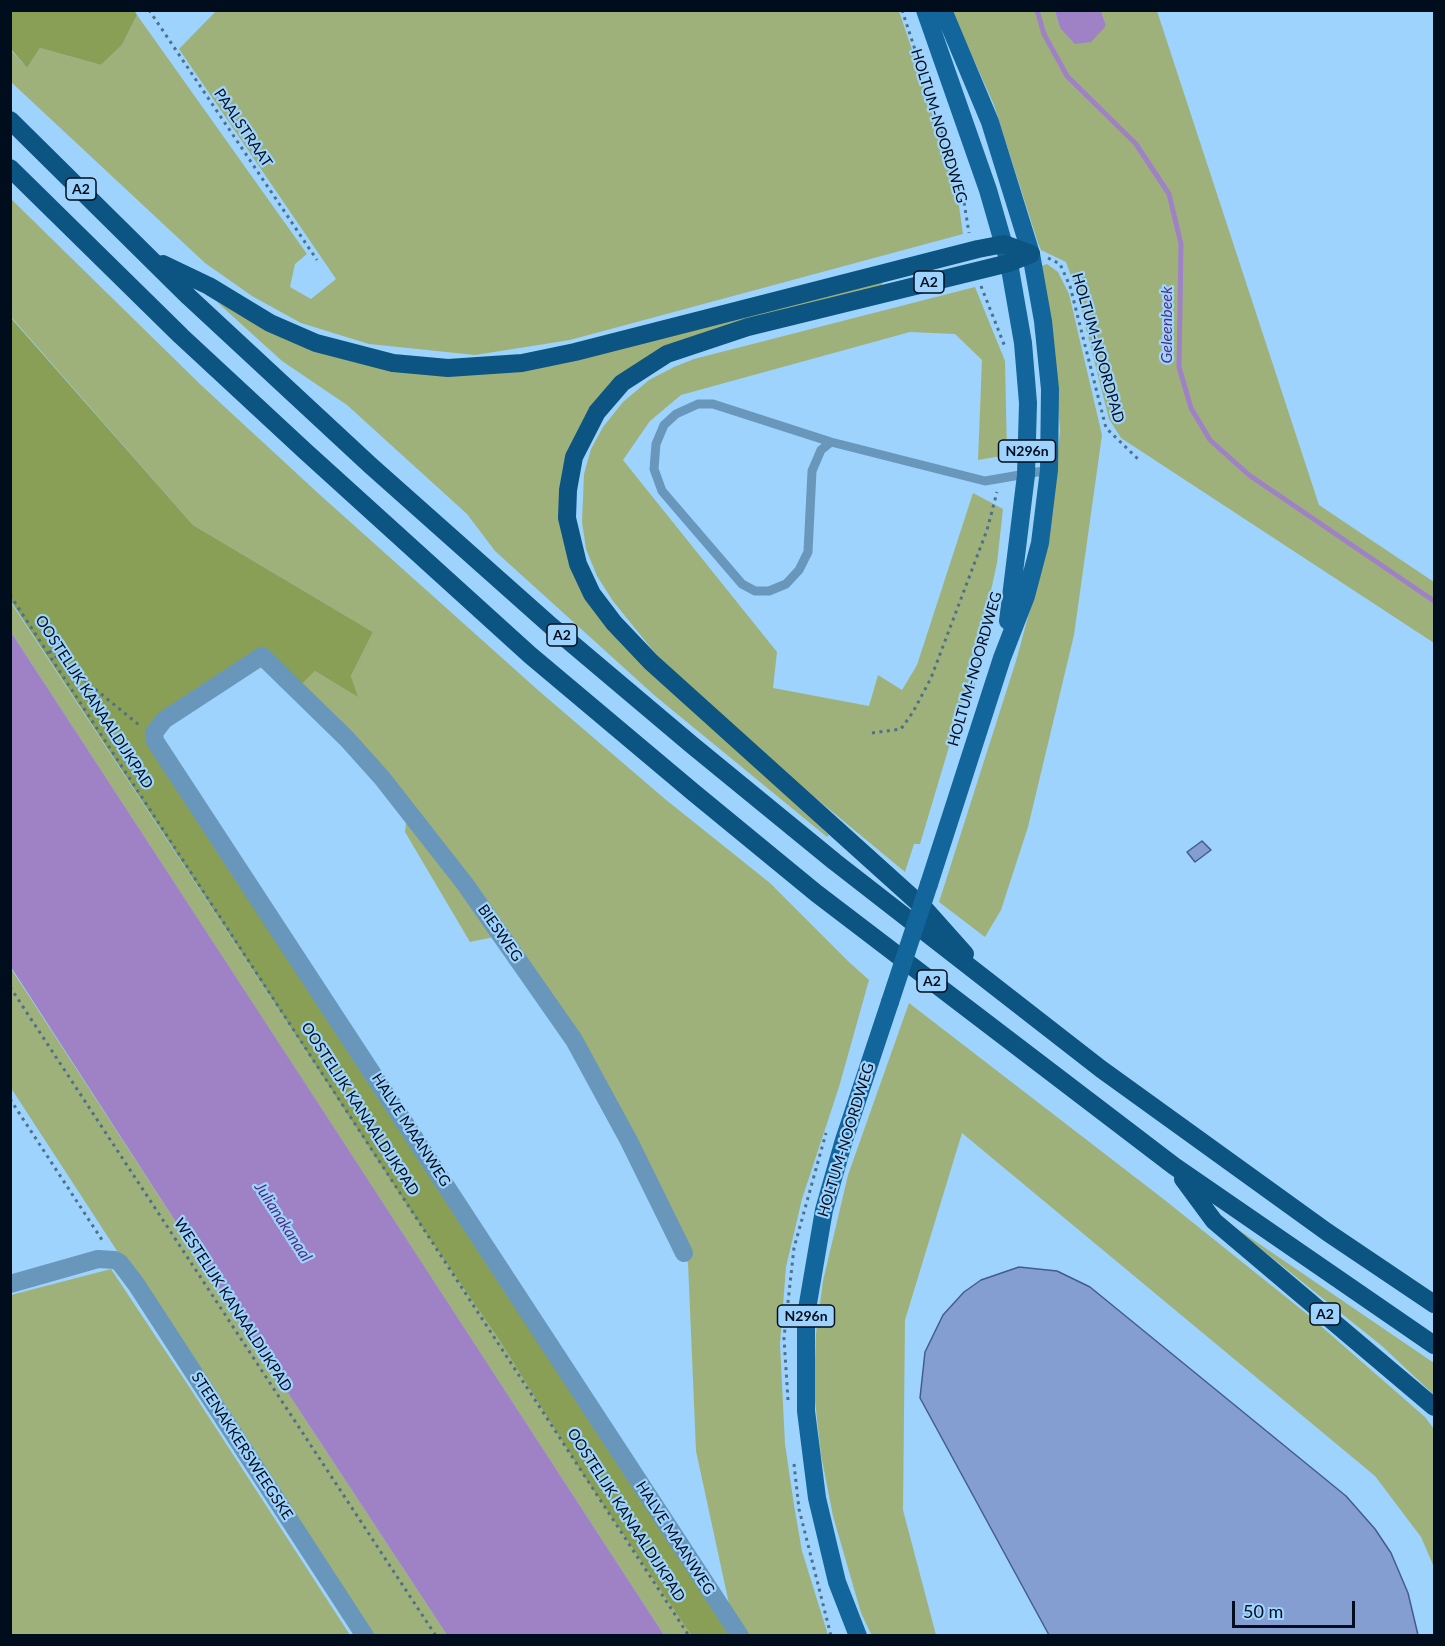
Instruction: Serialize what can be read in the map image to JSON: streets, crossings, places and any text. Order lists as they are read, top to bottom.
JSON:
{
  "streets": {
    "highway": ["A2"],
    "main road": ["HOLTUM-NOORDWEG", "N296n"],
    "street": ["BIESWEG", "HALVE MAANWEG", "STEENAKKERSWEEGSKE"],
    "path": [
      "PAALSTRAAT",
      "HOLTUM-NOORDPAD",
      "OOSTELIJK KANAALDIJKPAD",
      "WESTELIJK KANAALDIJKPAD"
    ]
  },
  "crossings": [
    ["HOLTUM-NOORDWEG", "A2"],
    ["HOLTUM-NOORDWEG", "HOLTUM-NOORDPAD"],
    ["BIESWEG", "HALVE MAANWEG"]
  ],
  "water": ["Geleenbeek", "Julianakanaal"],
  "scale_bar": "50 m"
}
